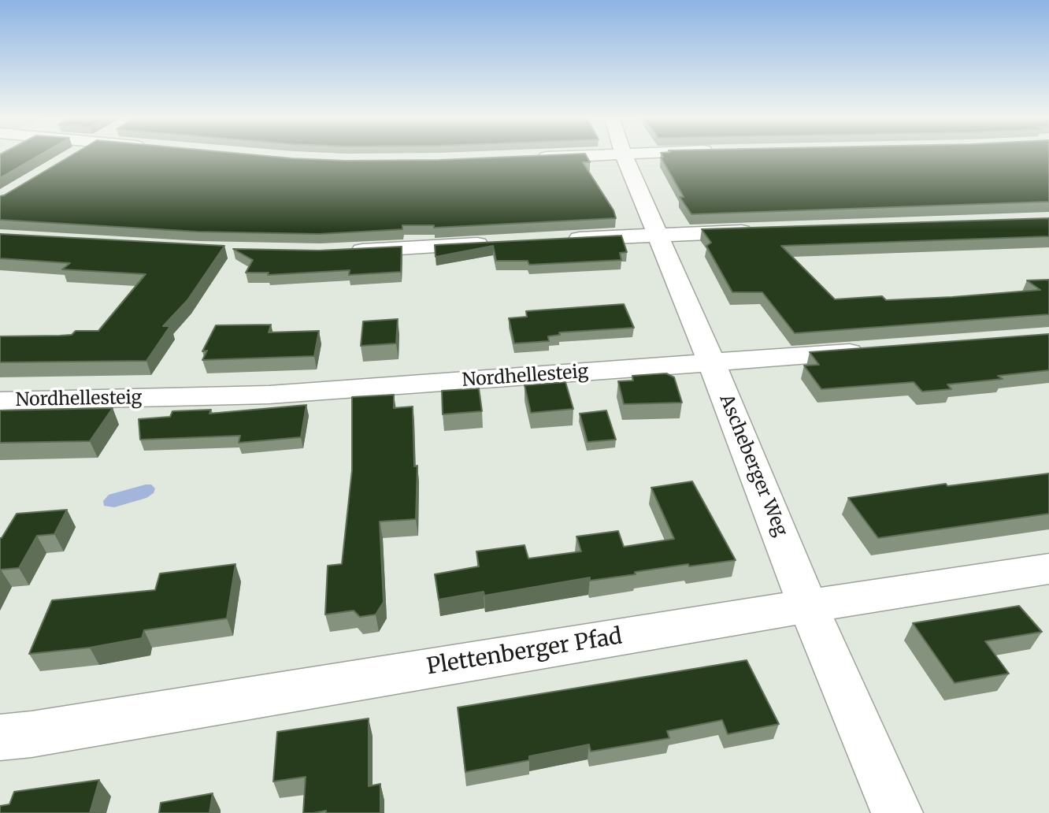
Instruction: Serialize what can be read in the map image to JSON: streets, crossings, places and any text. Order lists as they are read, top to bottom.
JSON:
{
  "streets": {
    "street": ["Nordhellesteig", "Ascheberger Weg", "Plettenberger Pfad"]
  },
  "crossings": [
    ["Nordhellesteig", "Ascheberger Weg"],
    ["Ascheberger Weg", "Plettenberger Pfad"]
  ]
}
